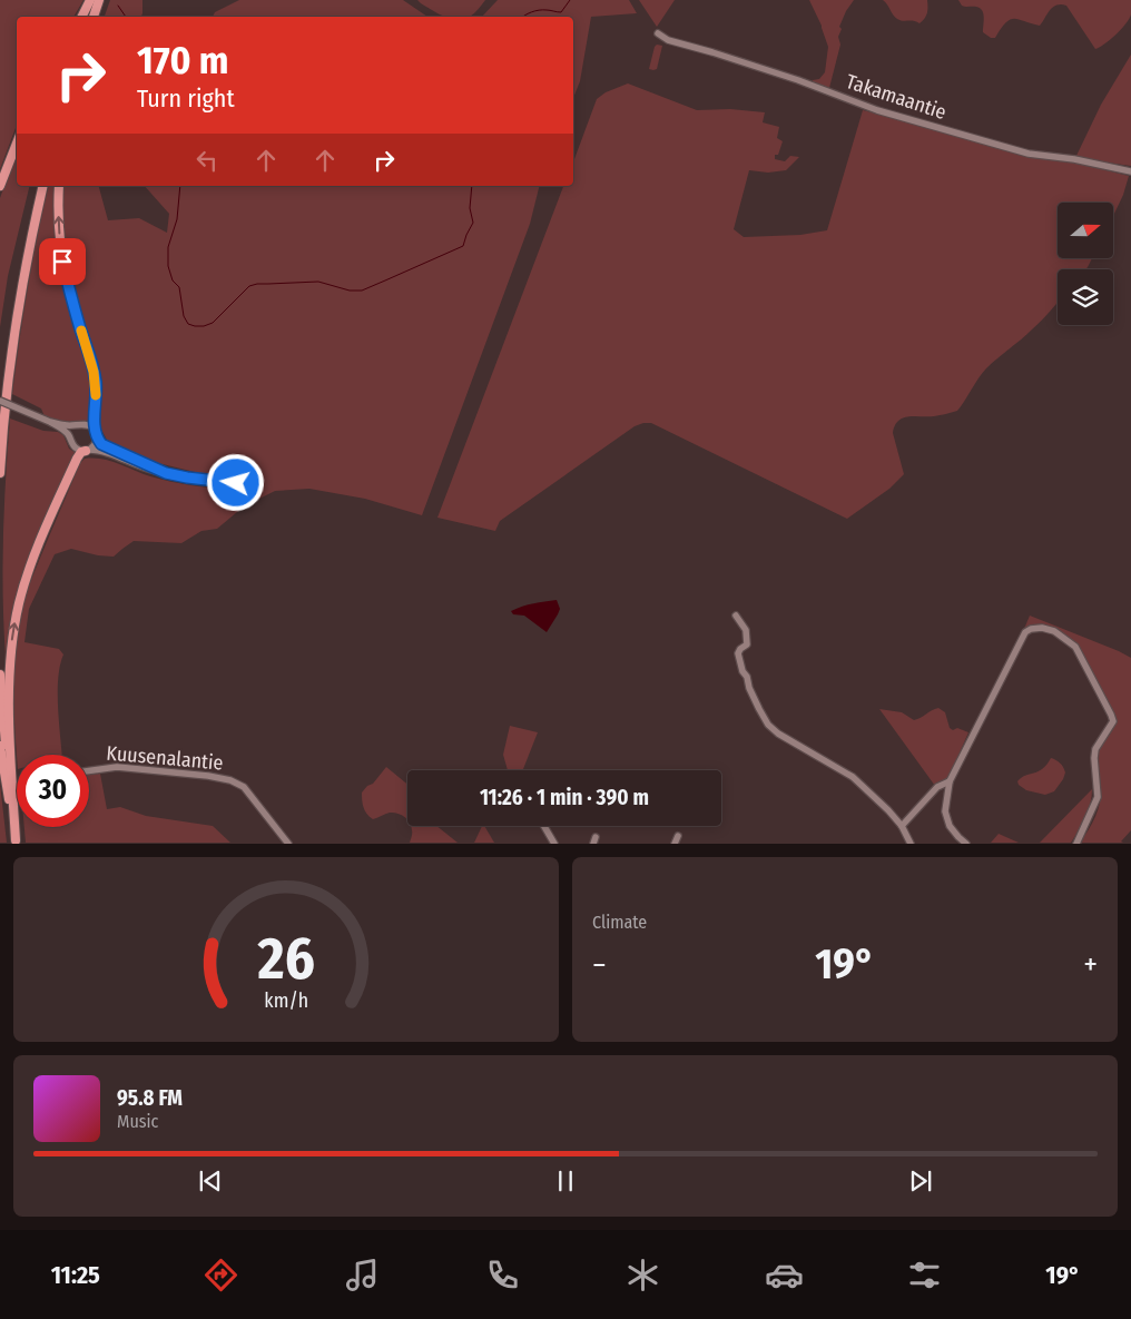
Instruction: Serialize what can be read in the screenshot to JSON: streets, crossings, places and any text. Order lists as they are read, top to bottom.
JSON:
{
  "streets": {
    "street": ["Takamaantie", "Kuusenalantie"]
  },
  "north": "right",
  "page": {
    "turn": ["170 m", "Turn right"],
    "limit": "30",
    "trip": "11:26 · 1 min · 390 m",
    "tile": "Climate",
    "heat": ["−", "19°", "+"],
    "song": ["95.8 FM", "Music"],
    "tabs": ["11:25", "19°"],
    "gauge": ["26", "km/h"]
  }
}
